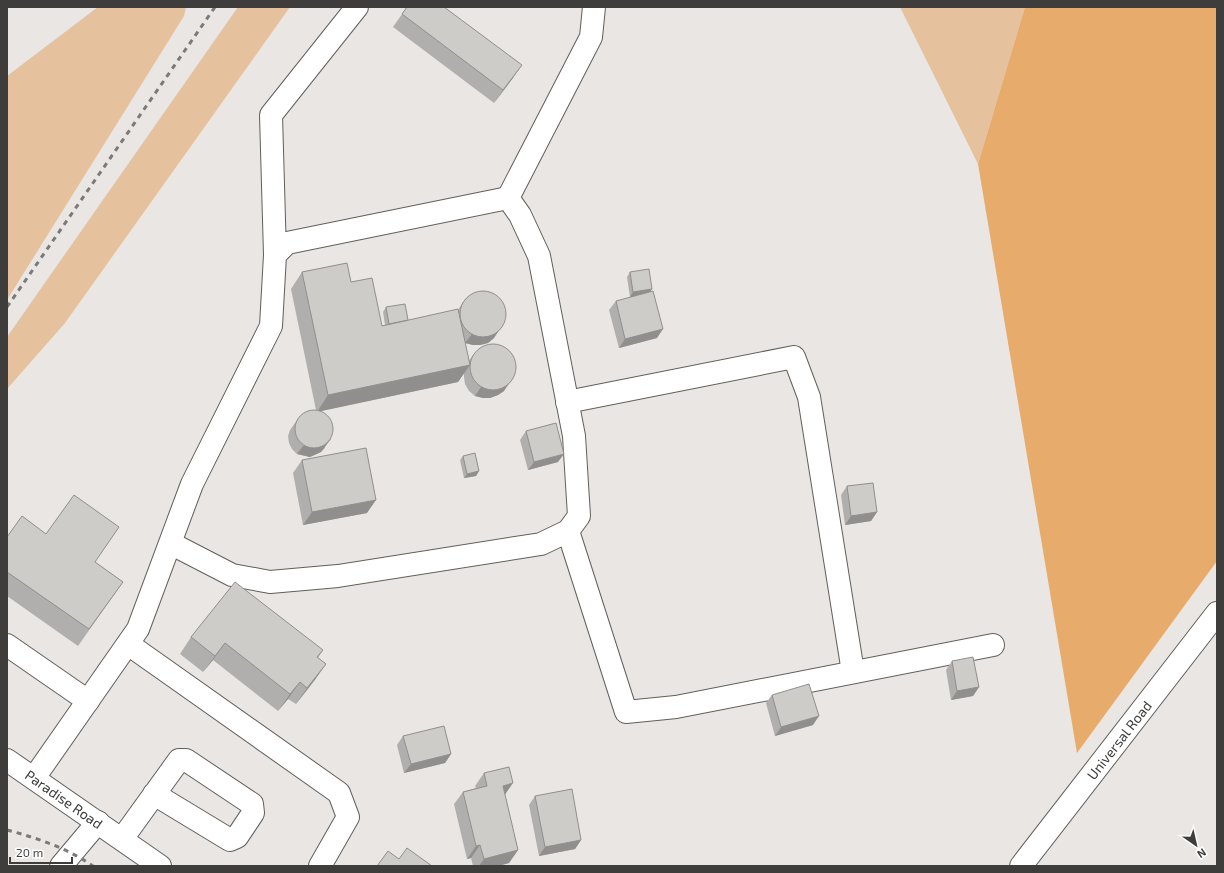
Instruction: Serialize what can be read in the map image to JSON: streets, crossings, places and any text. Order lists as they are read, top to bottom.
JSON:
{
  "streets": {
    "street": ["Universal Road", "Paradise Road"]
  },
  "scale_bar": "20 m",
  "north": "bottom right"
}
